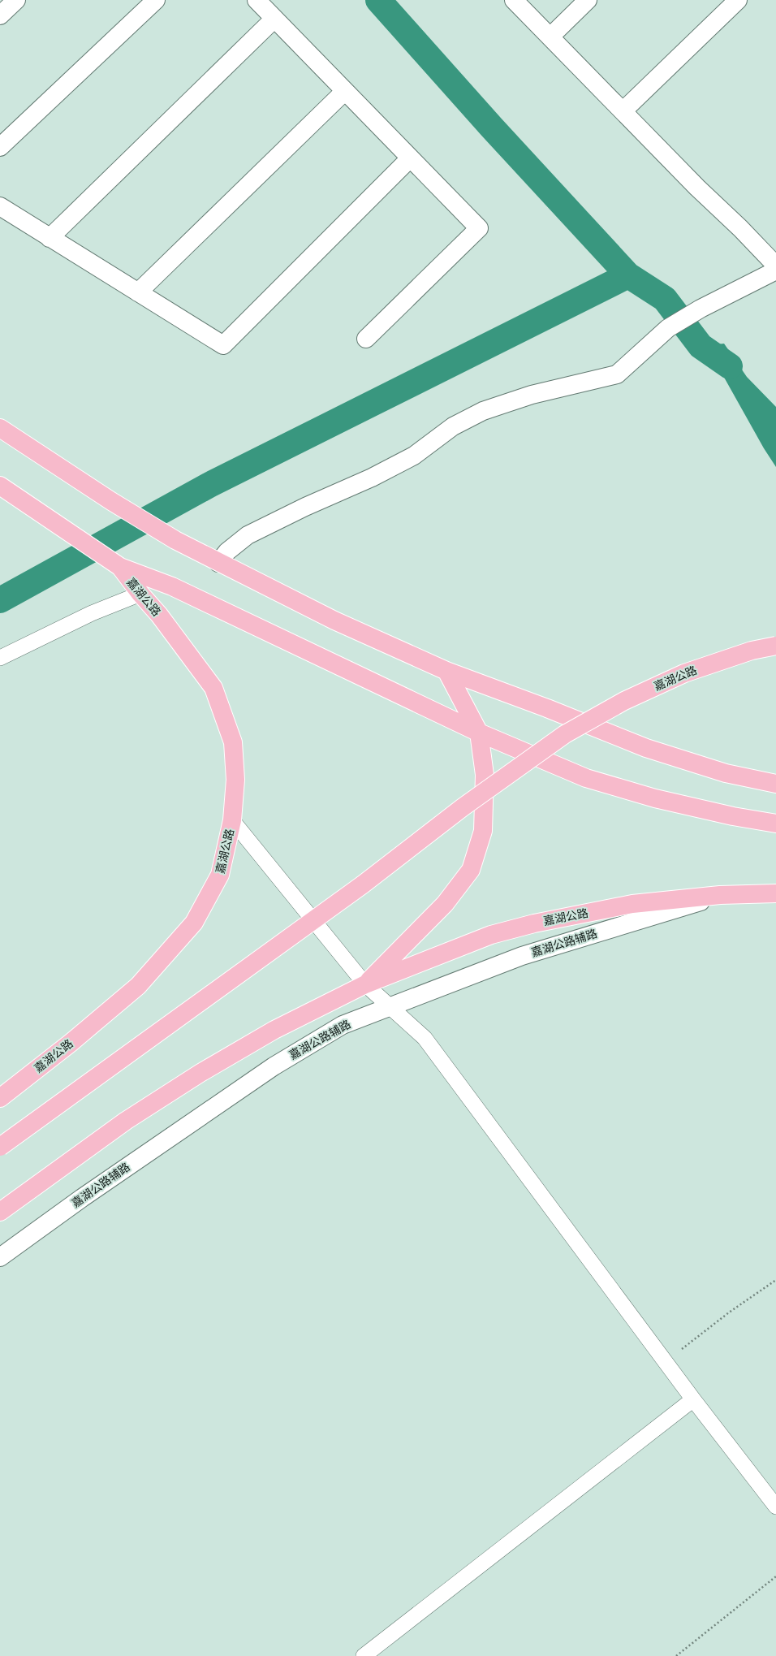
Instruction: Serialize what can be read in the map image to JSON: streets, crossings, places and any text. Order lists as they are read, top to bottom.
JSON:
{
  "streets": {
    "main road": ["嘉湖公路"],
    "street": ["嘉湖公路辅路"]
  },
  "crossings": [
    ["嘉湖公路", "嘉湖公路辅路"]
  ]
}
